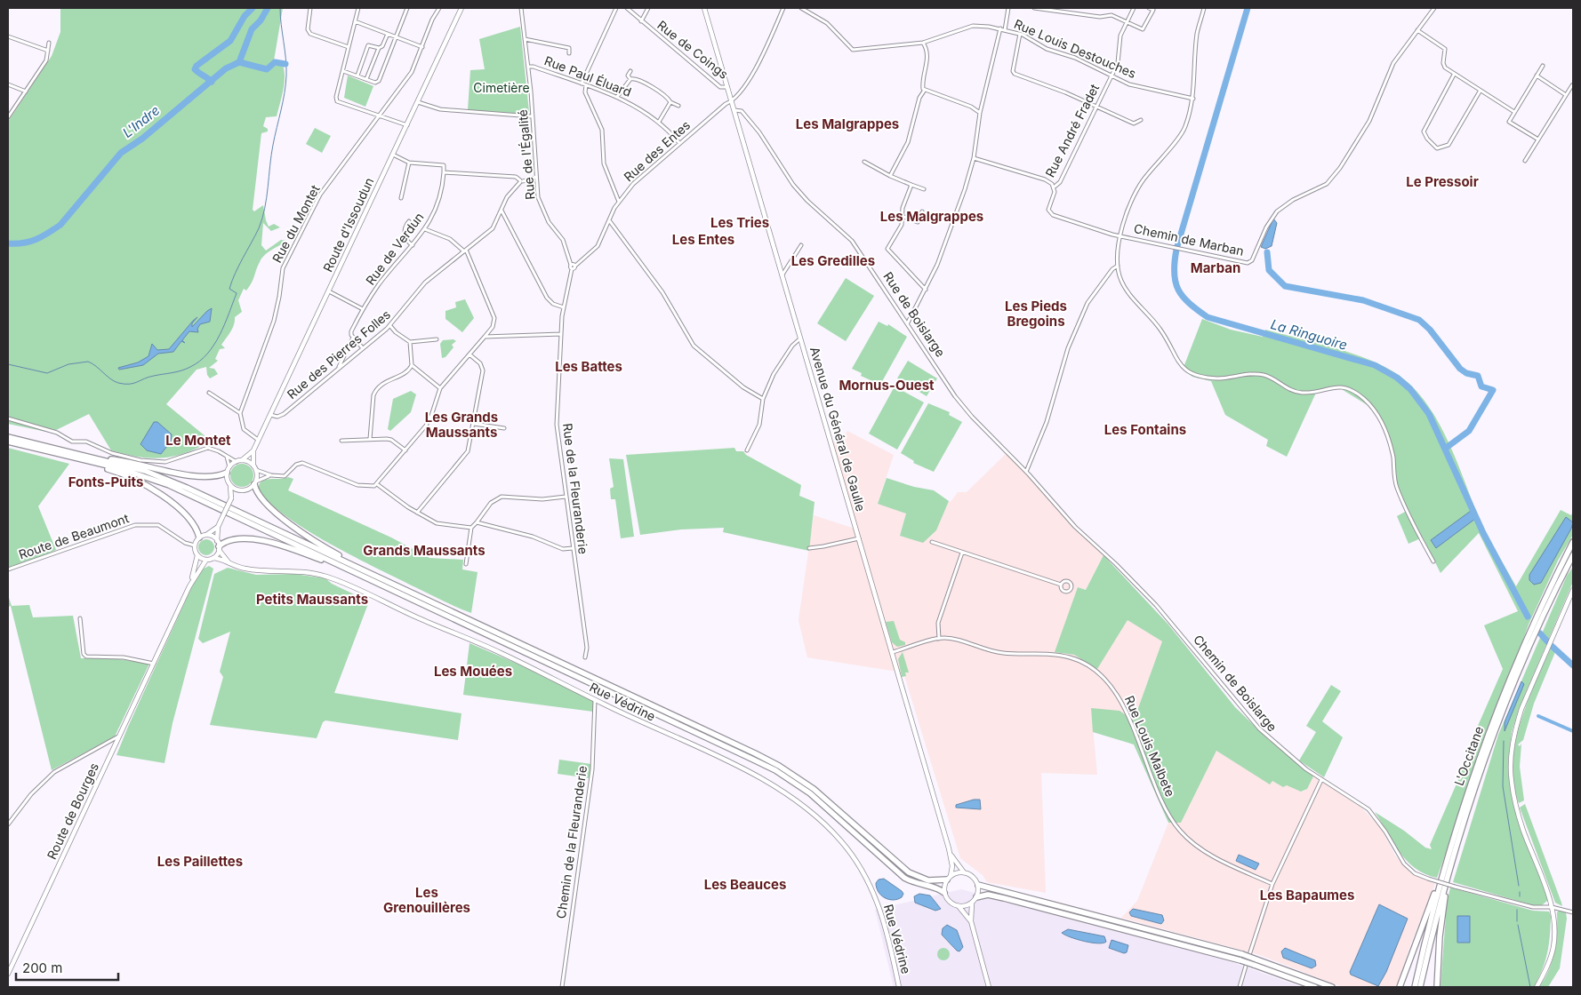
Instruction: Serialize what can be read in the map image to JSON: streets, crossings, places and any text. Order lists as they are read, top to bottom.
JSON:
{
  "streets": {
    "highway": ["L'Occitane"],
    "main road": [
      "Route d'Issoudun",
      "Avenue du Général de Gaulle",
      "Rue Védrine",
      "Route de Bourges"
    ],
    "street": [
      "Rue Louis Destouches",
      "Rue de Coings",
      "Rue Paul Éluard",
      "Rue André Fradet",
      "Rue des Entes",
      "Rue de l'Égalité",
      "Rue du Montet",
      "Chemin de Marban",
      "Rue de Verdun",
      "Rue de Boislarge",
      "Rue des Pierres Folles",
      "Rue de la Fleuranderie",
      "Route de Beaumont",
      "Chemin de Boislarge",
      "Rue Louis Malbete",
      "Chemin de la Fleuranderie"
    ]
  },
  "crossings": [
    ["Rue Louis Destouches", "Rue André Fradet"],
    ["Rue de Coings", "Avenue du Général de Gaulle"],
    ["Rue Paul Éluard", "Rue des Entes"],
    ["Rue Paul Éluard", "Rue de l'Égalité"],
    ["Rue André Fradet", "Chemin de Marban"],
    ["Rue des Entes", "Rue de l'Égalité"],
    ["Rue des Entes", "Avenue du Général de Gaulle"],
    ["Rue des Entes", "Rue de la Fleuranderie"],
    ["Rue de l'Égalité", "Rue des Pierres Folles"],
    ["Rue de l'Égalité", "Rue de la Fleuranderie"],
    ["Route d'Issoudun", "Rue des Pierres Folles"],
    ["Rue de Verdun", "Rue des Pierres Folles"],
    ["Rue de Boislarge", "Avenue du Général de Gaulle"],
    ["Rue de Boislarge", "Chemin de Boislarge"],
    ["Avenue du Général de Gaulle", "Rue Louis Malbete"],
    ["Route de Beaumont", "Rue Védrine"],
    ["Rue Védrine", "Chemin de la Fleuranderie"]
  ],
  "districts": [
    "Les Malgrappes",
    "Le Pressoir",
    "Les Malgrappes",
    "Les Tries",
    "Les Entes",
    "Les Gredilles",
    "Marban",
    "Les Pieds Bregoins",
    "Les Battes",
    "Mornus-Ouest",
    "Les Grands Maussants",
    "Les Fontains",
    "Le Montet",
    "Fonts-Puits",
    "Grands Maussants",
    "Petits Maussants",
    "Les Mouées",
    "Les Paillettes",
    "Les Beauces",
    "Les Grenouillères",
    "Les Bapaumes"
  ],
  "water": ["L'Indre", "La Ringuoire"],
  "parks": ["Cimetière"],
  "scale_bar": "200 m"
}
